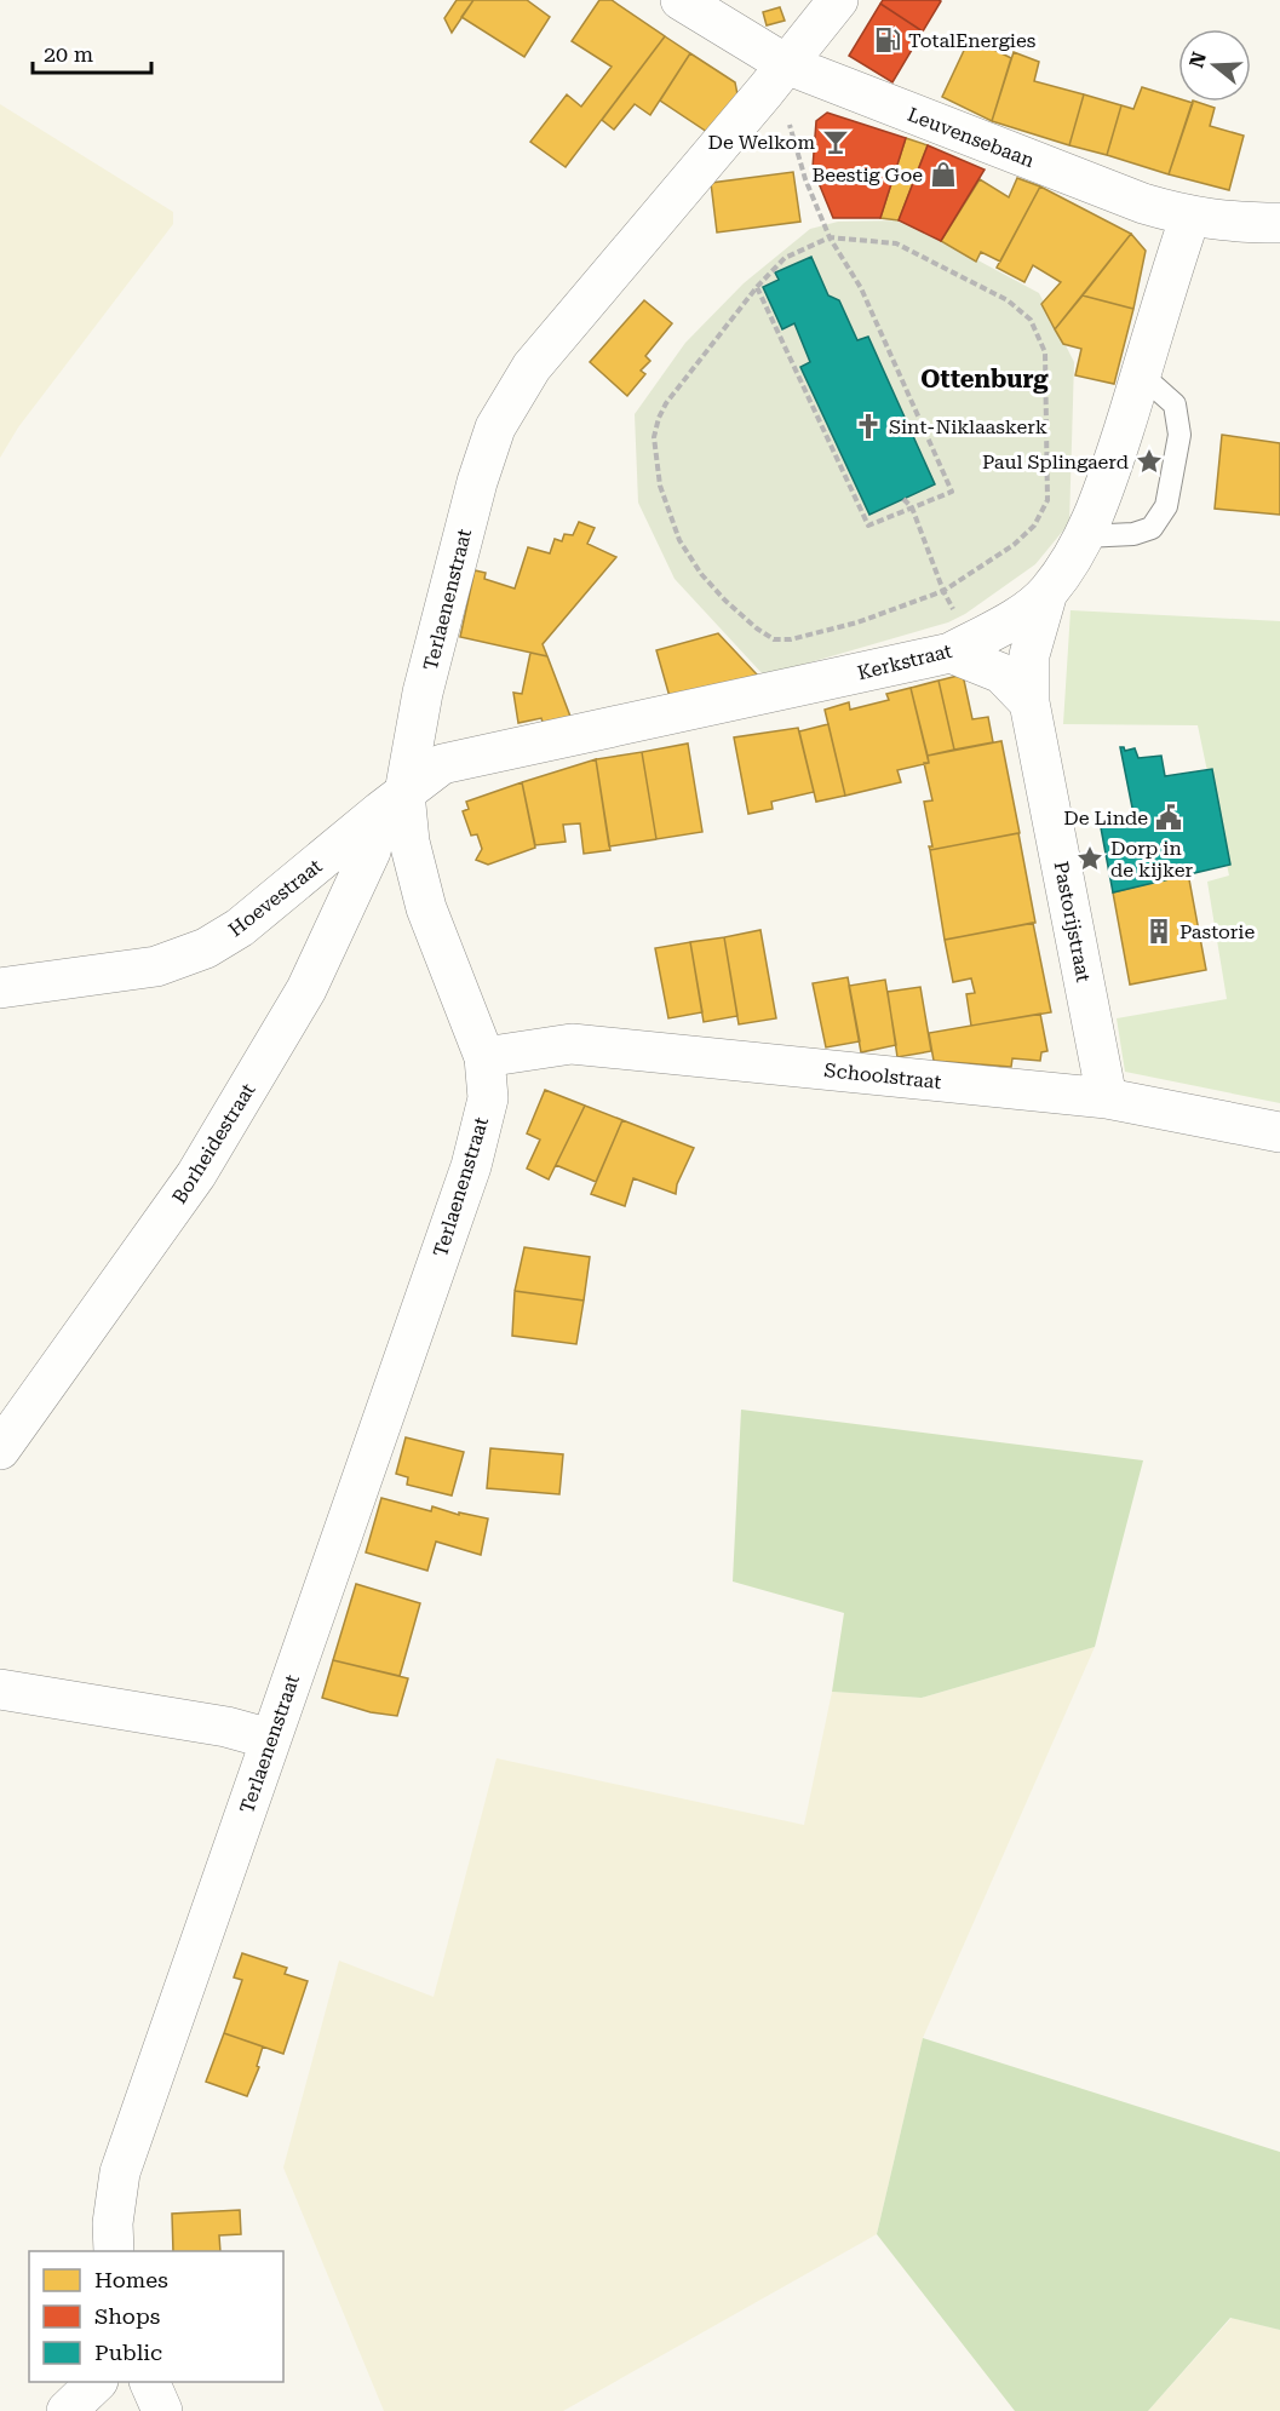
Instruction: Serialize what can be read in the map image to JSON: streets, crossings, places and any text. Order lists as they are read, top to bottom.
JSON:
{
  "streets": {
    "street": [
      "Leuvensebaan",
      "Terlaenenstraat",
      "Kerkstraat",
      "Hoevestraat",
      "Pastorijstraat",
      "Schoolstraat",
      "Borheidestraat"
    ]
  },
  "crossings": [
    ["Leuvensebaan", "Terlaenenstraat"],
    ["Leuvensebaan", "Kerkstraat"],
    ["Terlaenenstraat", "Kerkstraat"],
    ["Terlaenenstraat", "Hoevestraat"],
    ["Terlaenenstraat", "Schoolstraat"],
    ["Terlaenenstraat", "Borheidestraat"],
    ["Kerkstraat", "Hoevestraat"],
    ["Kerkstraat", "Pastorijstraat"],
    ["Kerkstraat", "Borheidestraat"],
    ["Hoevestraat", "Borheidestraat"],
    ["Pastorijstraat", "Schoolstraat"]
  ],
  "districts": ["Ottenburg"],
  "places": {
    "fuel station": ["TotalEnergies"],
    "bar": ["De Welkom"],
    "shop": ["Beestig Goe"],
    "church": ["Sint-Niklaaskerk"],
    "place": ["Paul Splingaerd", "Dorp in de kijker"],
    "public building": ["De Linde"],
    "building": ["Pastorie"]
  },
  "legend": ["Homes", "Shops", "Public"],
  "scale_bar": "20 m",
  "north": "left"
}
